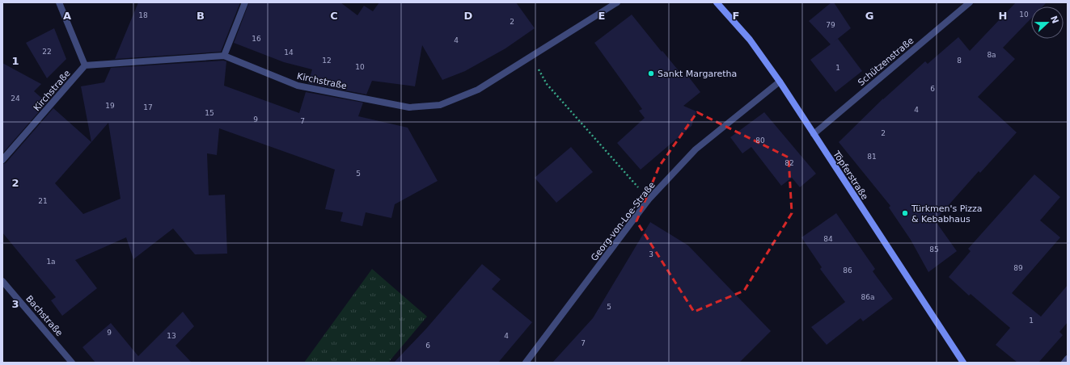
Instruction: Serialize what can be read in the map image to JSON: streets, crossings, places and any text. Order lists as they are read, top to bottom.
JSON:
{
  "streets": {
    "main road": ["Töpferstraße"],
    "street": [
      "Schützenstraße",
      "Kirchstraße",
      "Georg-von-Loe-Straße",
      "Bachstraße"
    ]
  },
  "crossings": [
    ["Schützenstraße", "Töpferstraße"],
    ["Töpferstraße", "Georg-von-Loe-Straße"]
  ],
  "places": ["Sankt Margaretha", "Türkmen's Pizza & Kebabhaus"],
  "house_numbers": [
    "10",
    "18",
    "2",
    "79",
    "16",
    "4",
    "22",
    "14",
    "8a",
    "12",
    "8",
    "10",
    "1",
    "6",
    "24",
    "19",
    "17",
    "4",
    "15",
    "9",
    "7",
    "2",
    "80",
    "81",
    "82",
    "5",
    "21",
    "84",
    "85",
    "3",
    "1a",
    "89",
    "86",
    "86a",
    "5",
    "1",
    "9",
    "13",
    "4",
    "7",
    "6"
  ],
  "north": "right",
  "grid": {
    "columns": [
      "A",
      "B",
      "C",
      "D",
      "E",
      "F",
      "G",
      "H"
    ],
    "rows": ["1", "2", "3"]
  }
}
